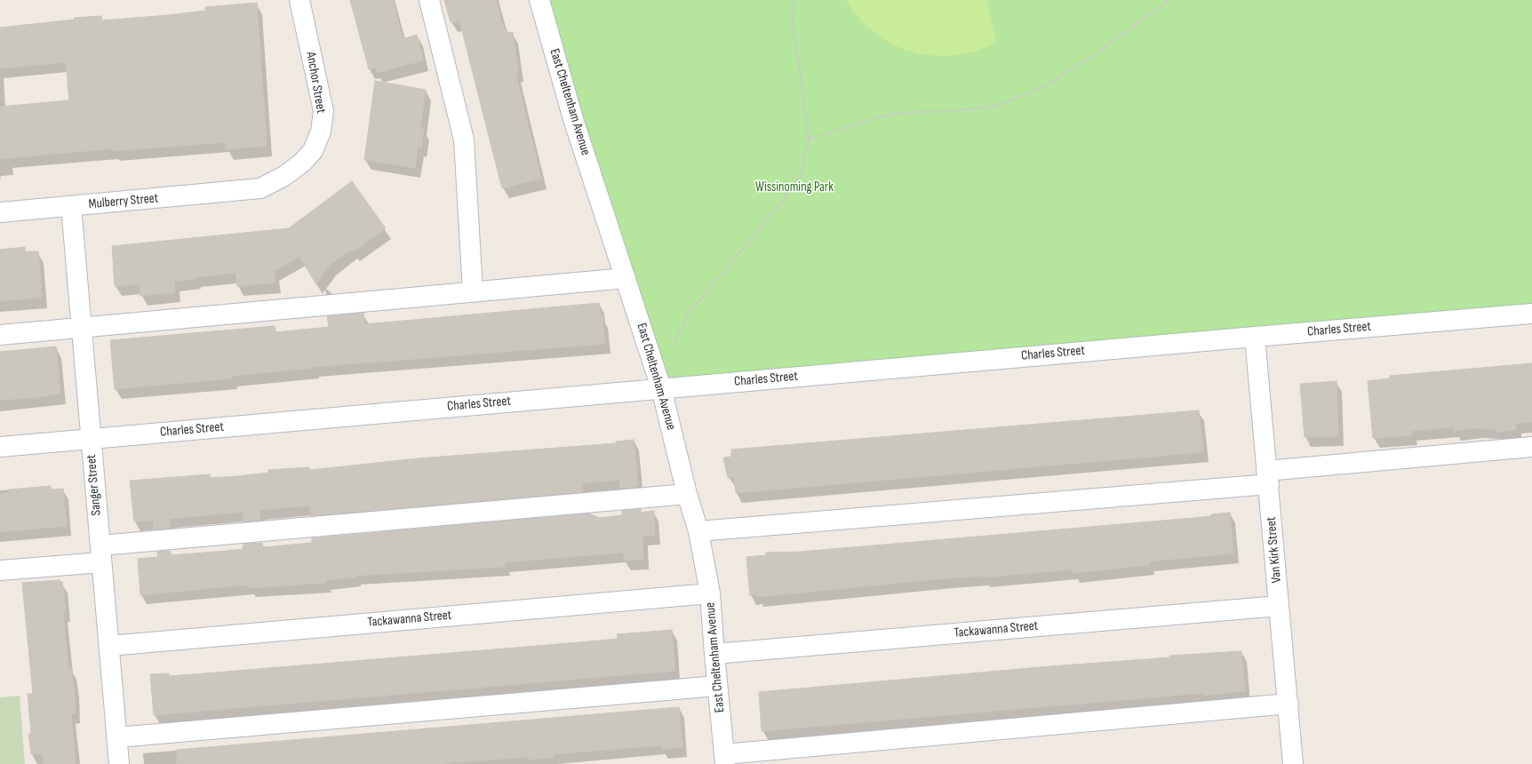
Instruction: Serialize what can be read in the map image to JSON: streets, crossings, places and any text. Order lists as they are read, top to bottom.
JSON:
{
  "streets": {
    "street": [
      "Anchor Street",
      "East Cheltenham Avenue",
      "Mulberry Street",
      "Charles Street",
      "Sanger Street",
      "Van Kirk Street",
      "Tackawanna Street"
    ]
  },
  "crossings": [
    ["Anchor Street", "Mulberry Street"],
    ["East Cheltenham Avenue", "Charles Street"],
    ["East Cheltenham Avenue", "Tackawanna Street"],
    ["Mulberry Street", "Sanger Street"],
    ["Charles Street", "Sanger Street"],
    ["Charles Street", "Van Kirk Street"],
    ["Sanger Street", "Tackawanna Street"],
    ["Van Kirk Street", "Tackawanna Street"]
  ],
  "parks": ["Wissinoming Park"]
}
